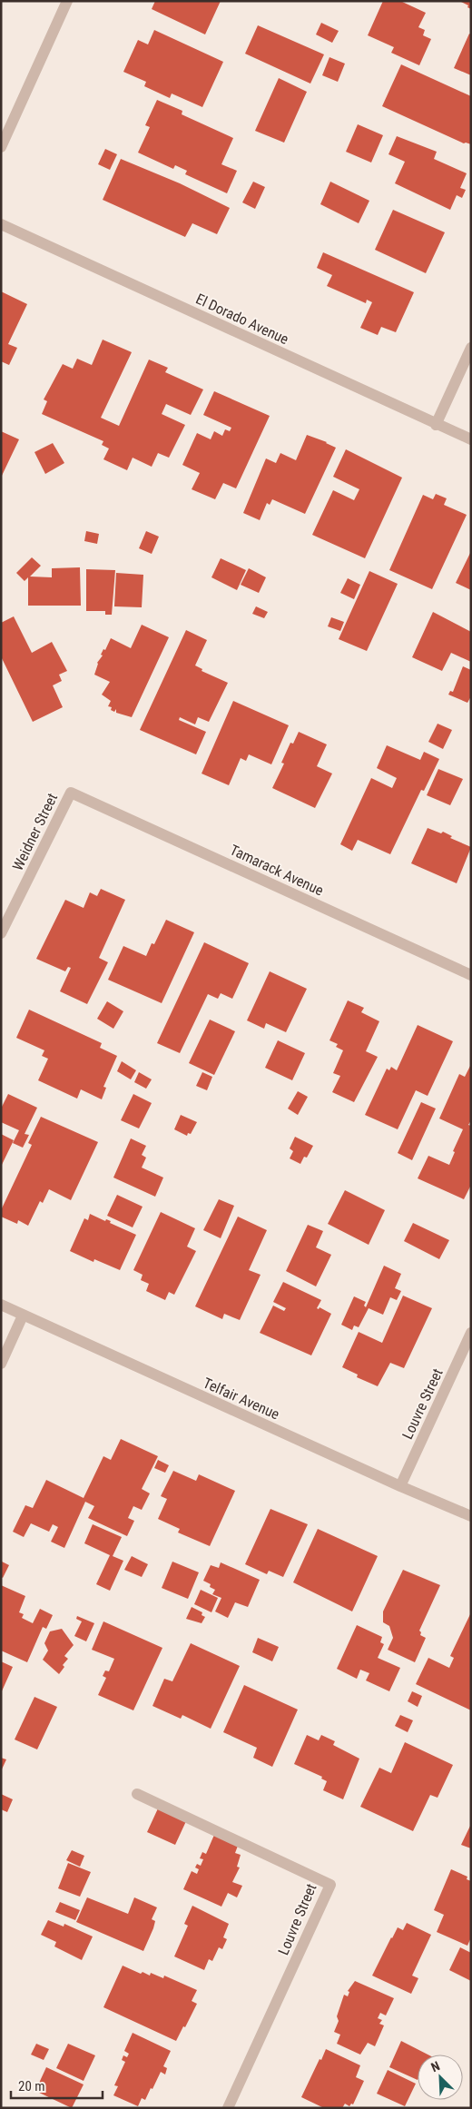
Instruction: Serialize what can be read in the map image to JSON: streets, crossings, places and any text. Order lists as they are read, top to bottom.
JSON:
{
  "streets": {
    "street": [
      "El Dorado Avenue",
      "Weidner Street",
      "Tamarack Avenue",
      "Telfair Avenue",
      "Louvre Street"
    ]
  },
  "crossings": [
    ["Weidner Street", "Tamarack Avenue"],
    ["Telfair Avenue", "Louvre Street"]
  ],
  "scale_bar": "20 m",
  "north": "top left"
}
